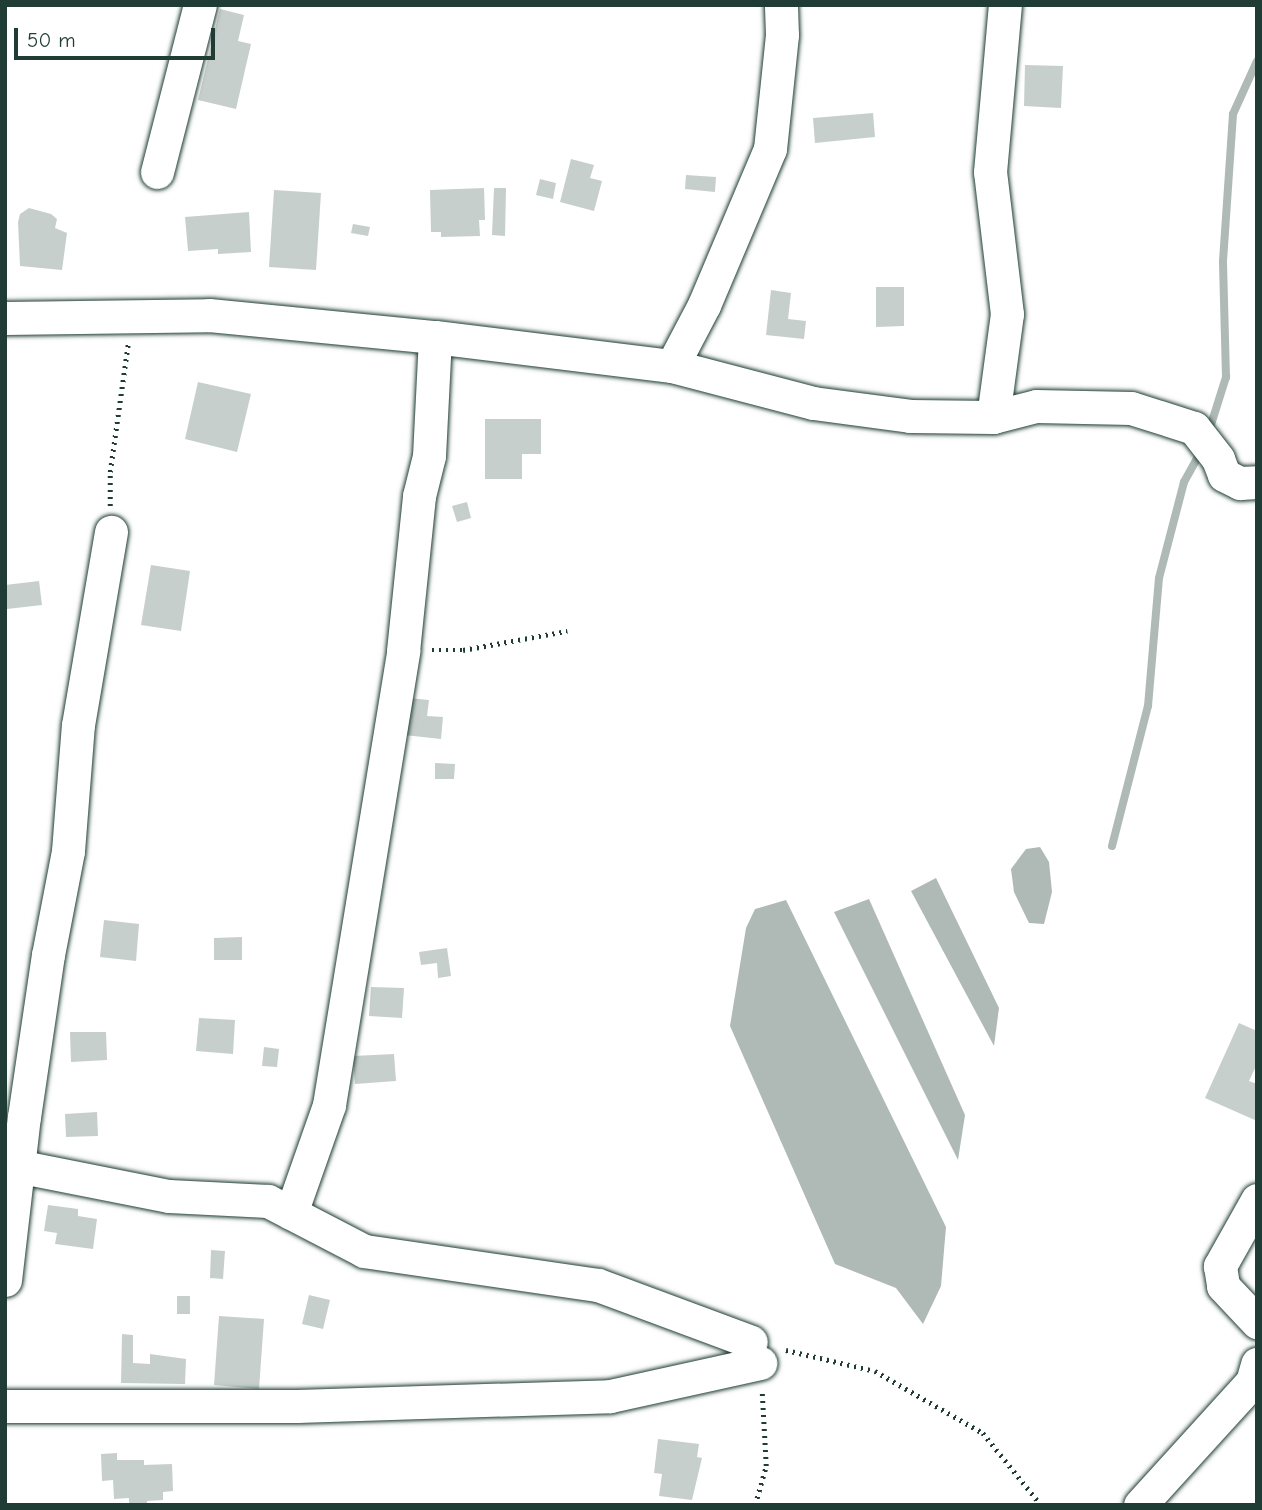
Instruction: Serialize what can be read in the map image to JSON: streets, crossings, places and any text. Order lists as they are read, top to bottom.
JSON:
{
  "scale_bar": "50 m"
}
